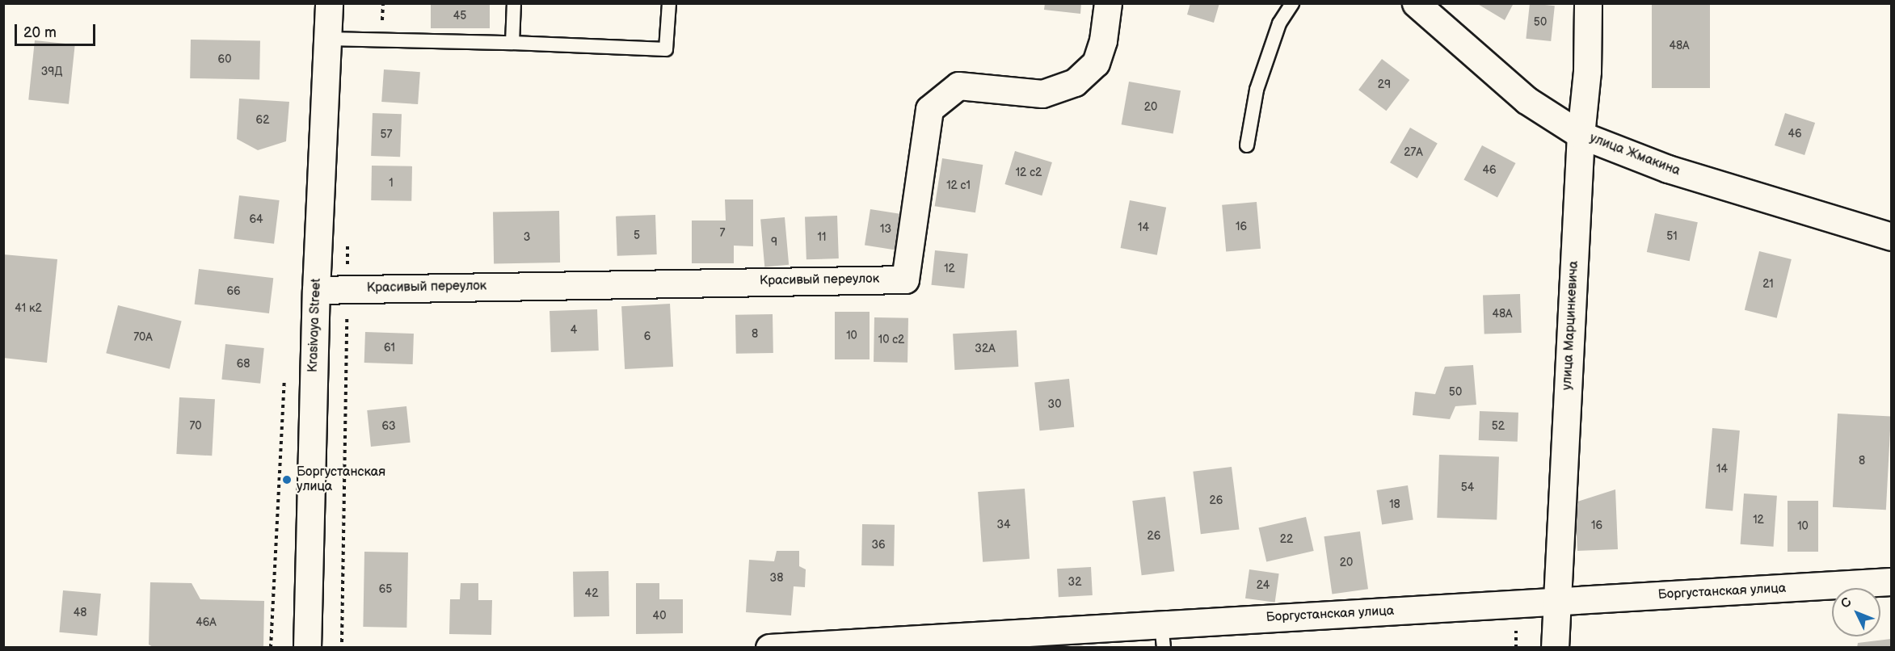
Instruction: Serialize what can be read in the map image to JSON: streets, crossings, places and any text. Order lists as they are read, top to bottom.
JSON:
{
  "streets": {
    "street": [
      "улица Жмакина",
      "Красивый переулок",
      "Krasivaya Street",
      "улица Марцинкевича",
      "Боргустанская улица"
    ]
  },
  "crossings": [
    ["улица Жмакина", "улица Марцинкевича"],
    ["Красивый переулок", "Krasivaya Street"],
    ["улица Марцинкевича", "Боргустанская улица"]
  ],
  "places": ["Боргустанская улица"],
  "house_numbers": [
    "45",
    "50",
    "48А",
    "60",
    "39Д",
    "29",
    "20",
    "62",
    "46",
    "57",
    "27А",
    "46",
    "12 с2",
    "1",
    "12 с1",
    "64",
    "16",
    "14",
    "13",
    "7",
    "5",
    "51",
    "3",
    "11",
    "9",
    "12",
    "21",
    "66",
    "41 к2",
    "48А",
    "4",
    "8",
    "10",
    "6",
    "70А",
    "10 с2",
    "61",
    "32А",
    "68",
    "50",
    "30",
    "70",
    "63",
    "52",
    "8",
    "14",
    "54",
    "26",
    "18",
    "12",
    "34",
    "16",
    "10",
    "26",
    "22",
    "36",
    "20",
    "38",
    "32",
    "24",
    "65",
    "42",
    "48",
    "40",
    "46А"
  ],
  "scale_bar": "20 m",
  "north": "top left"
}
